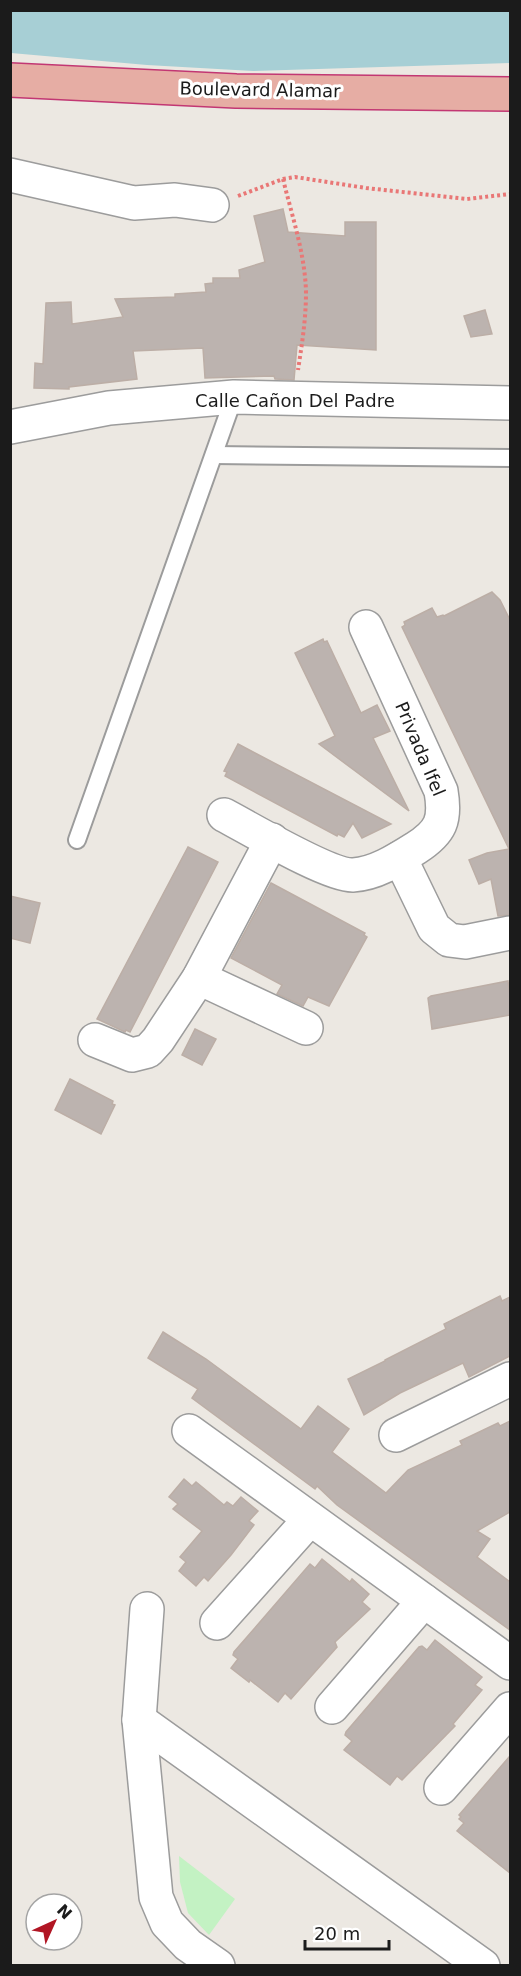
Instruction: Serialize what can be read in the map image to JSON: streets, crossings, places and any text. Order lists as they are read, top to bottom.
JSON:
{
  "streets": {
    "highway": ["Boulevard Alamar"],
    "street": ["Calle Cañon Del Padre", "Privada Ifel"]
  },
  "scale_bar": "20 m",
  "north": "top right"
}
